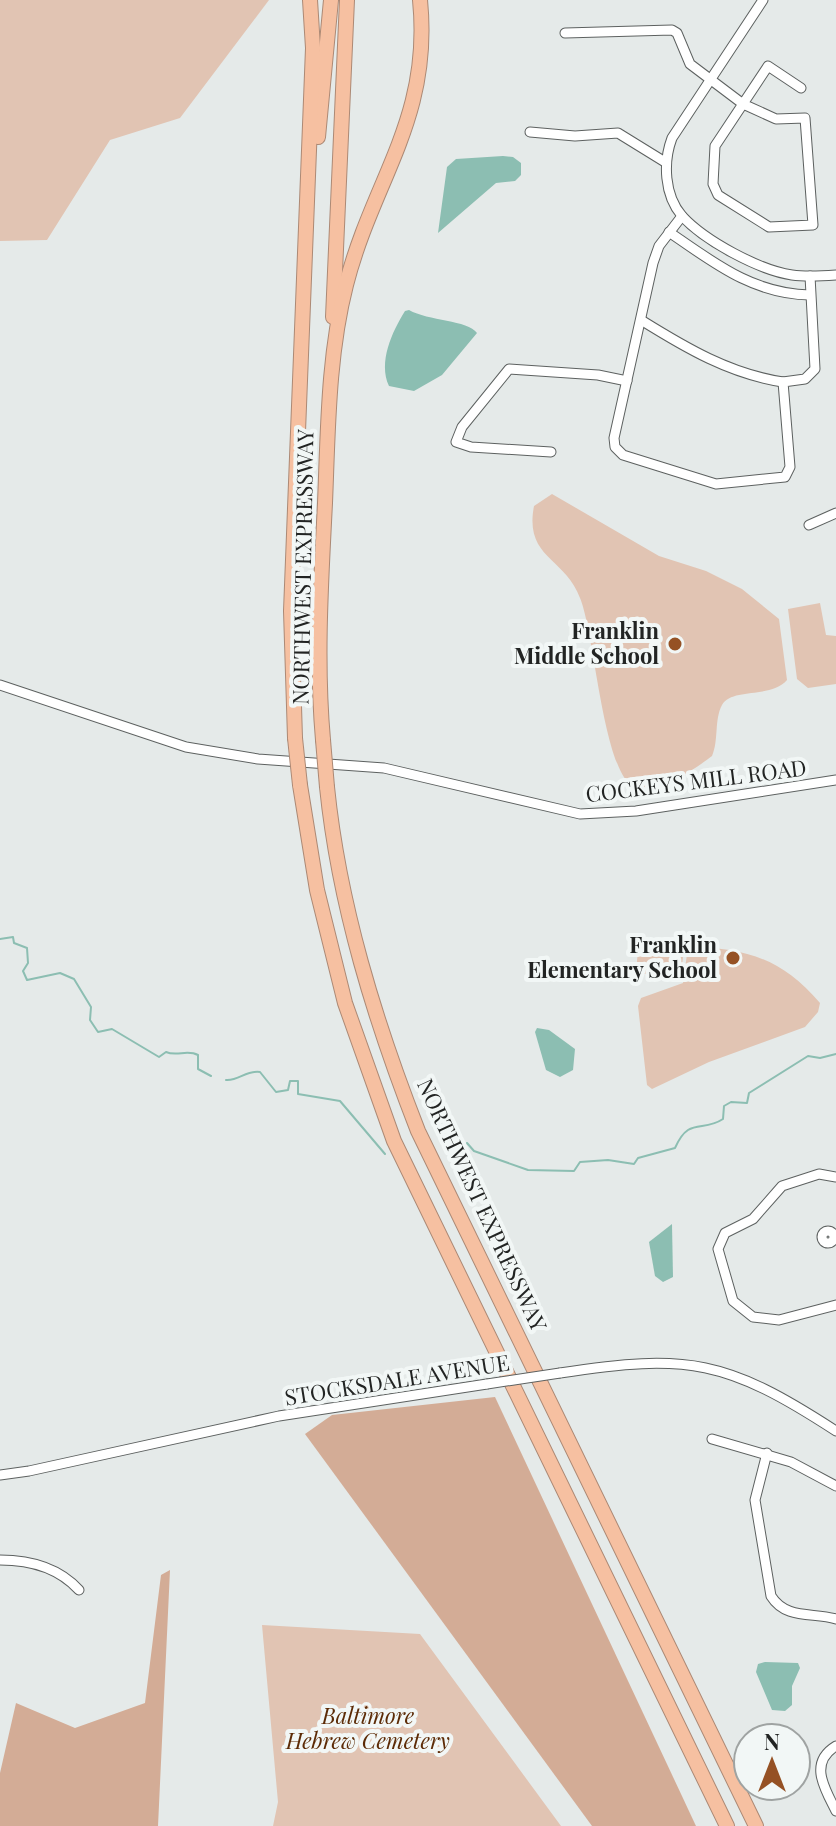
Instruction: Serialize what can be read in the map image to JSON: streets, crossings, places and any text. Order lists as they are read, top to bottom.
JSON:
{
  "streets": {
    "highway": ["NORTHWEST EXPRESSWAY"],
    "street": ["COCKEYS MILL ROAD", "STOCKSDALE AVENUE"]
  },
  "parks": ["Baltimore Hebrew Cemetery"],
  "places": ["Franklin Middle School", "Franklin Elementary School"],
  "north": "top"
}
